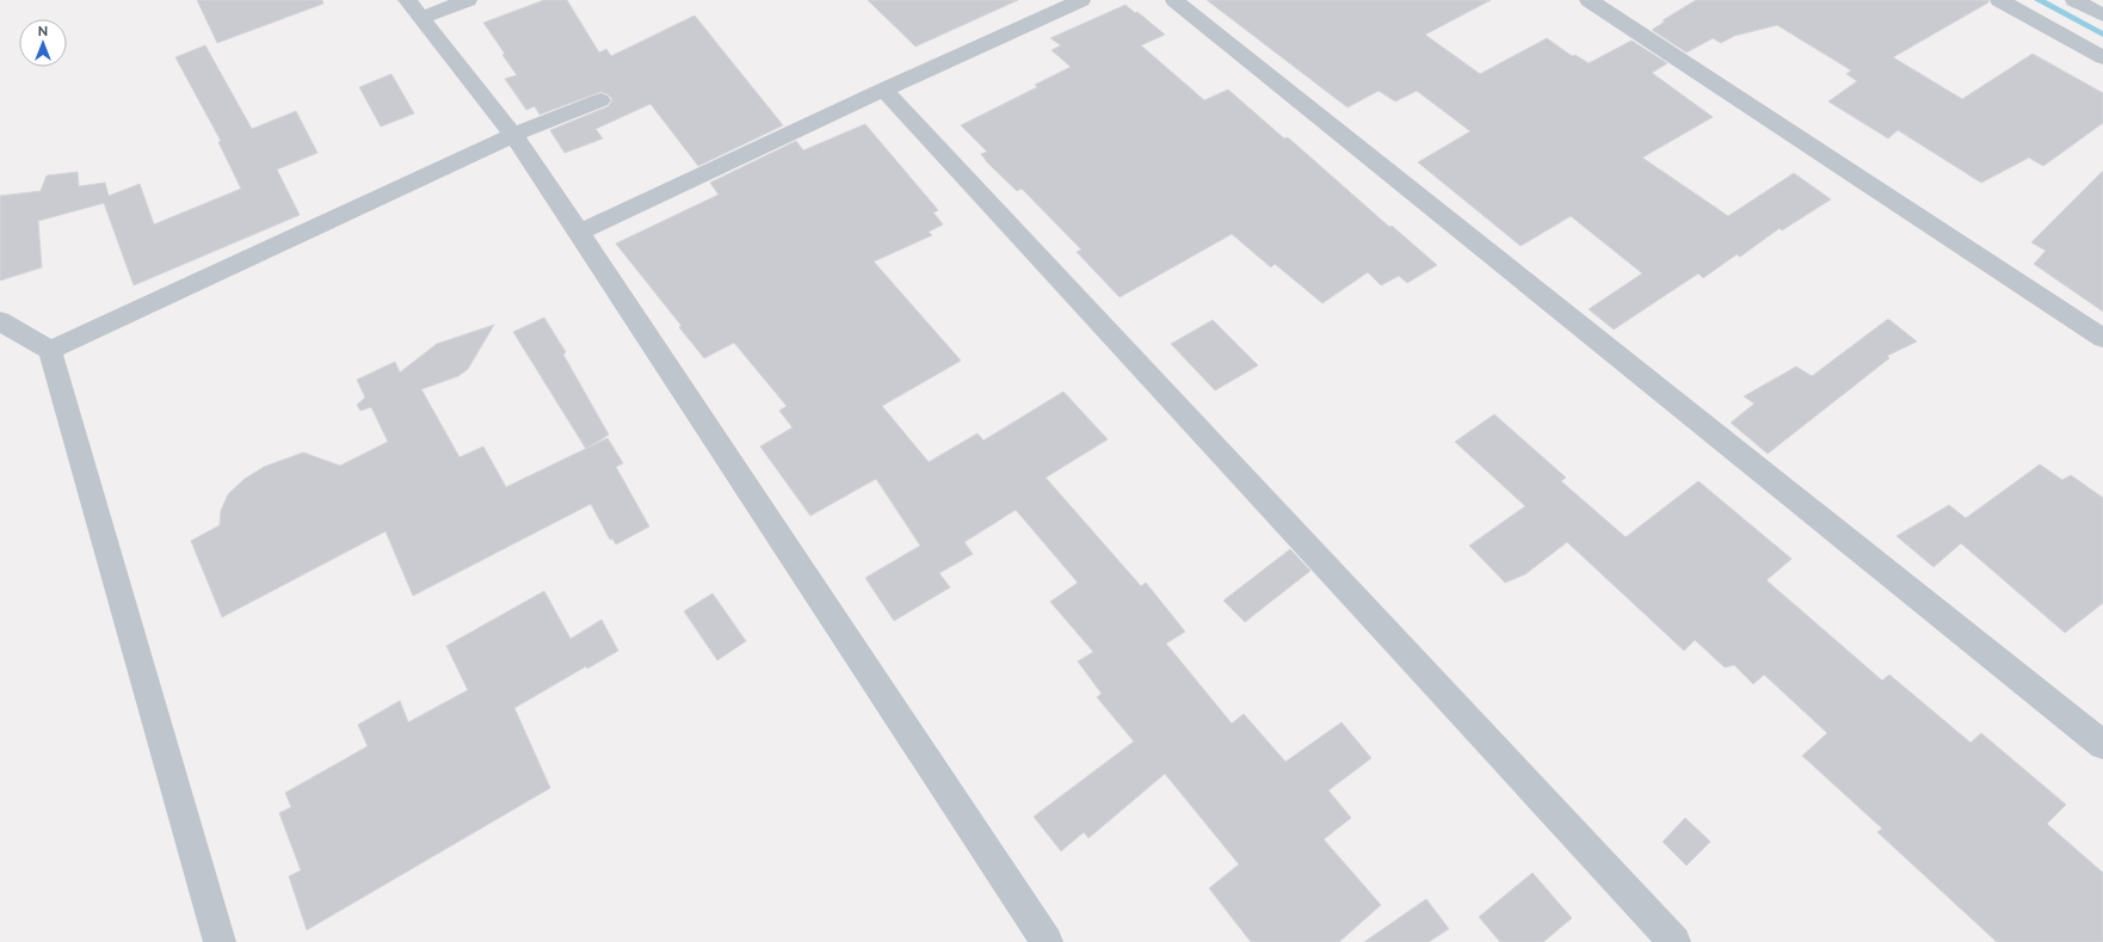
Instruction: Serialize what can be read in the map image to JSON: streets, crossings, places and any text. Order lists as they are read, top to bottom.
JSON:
{
  "north": "top"
}
